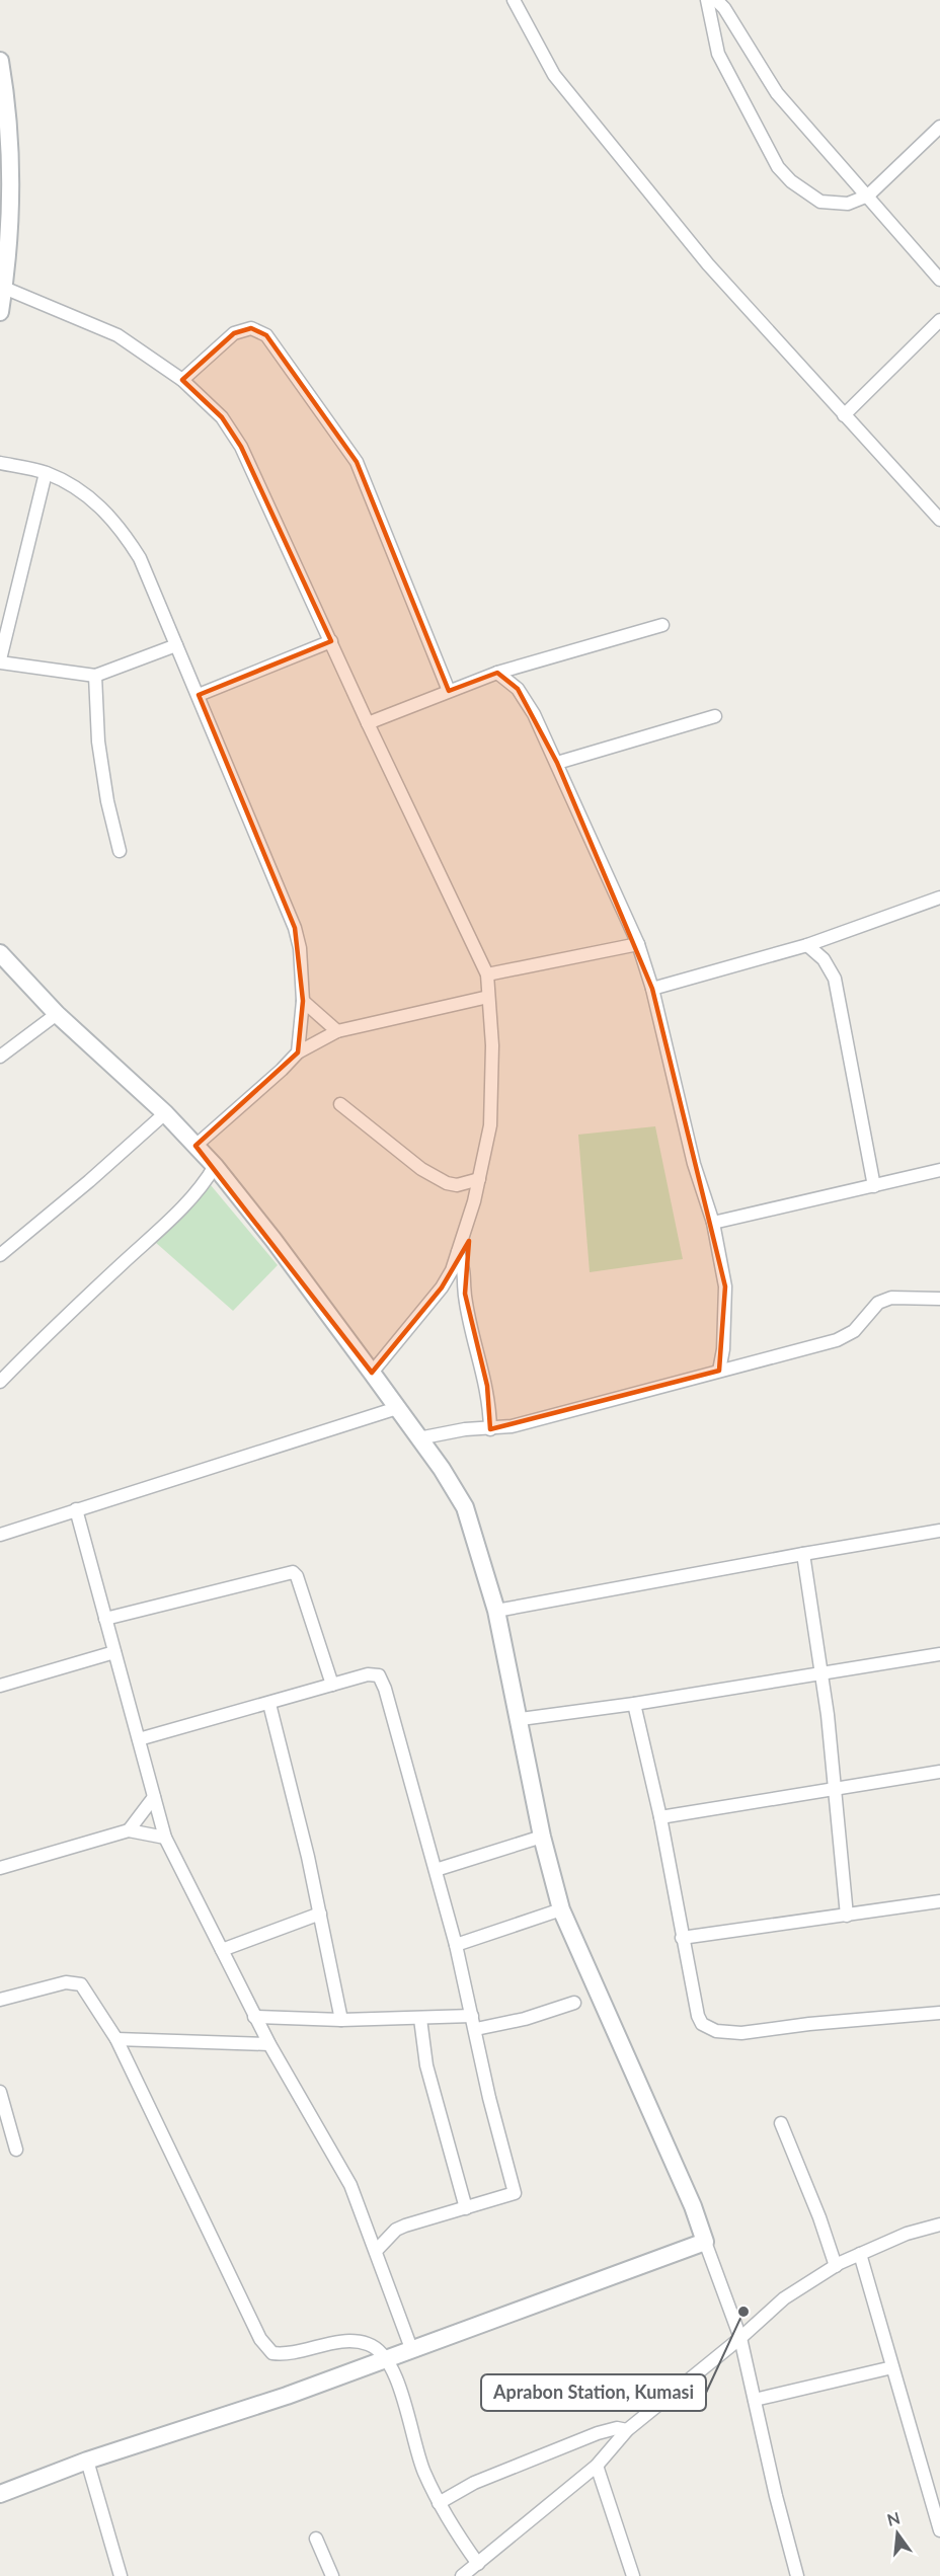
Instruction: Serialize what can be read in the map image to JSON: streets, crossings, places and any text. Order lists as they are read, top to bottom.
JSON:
{
  "places": ["Aprabon Station, Kumasi"],
  "north": "top"
}
